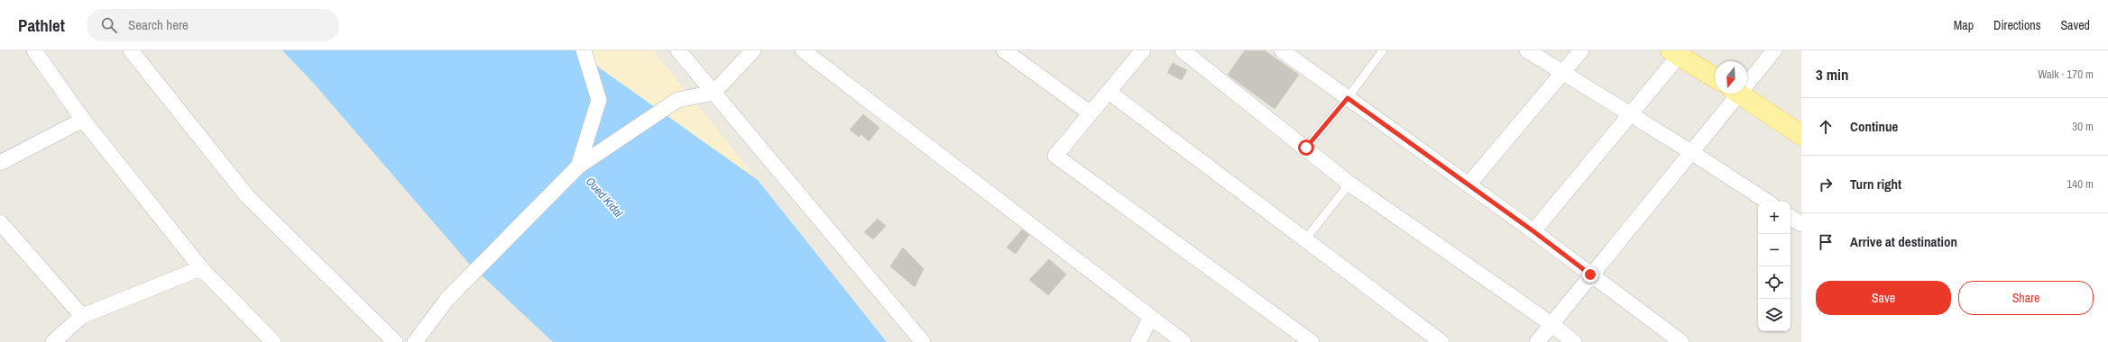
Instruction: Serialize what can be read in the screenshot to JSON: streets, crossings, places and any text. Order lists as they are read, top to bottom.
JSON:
{
  "water": ["Oued Kidal"],
  "north": "bottom",
  "page": {
    "header": "Pathlet",
    "search": "Search here",
    "nav": ["Map", "Directions", "Saved"],
    "heading": ["3 min", "Walk · 170 m"],
    "list": [
      ["Continue", "30 m"],
      ["Turn right", "140 m"],
      "Arrive at destination"
    ],
    "map_buttons": ["+", "−"],
    "buttons": ["Save", "Share"]
  }
}
